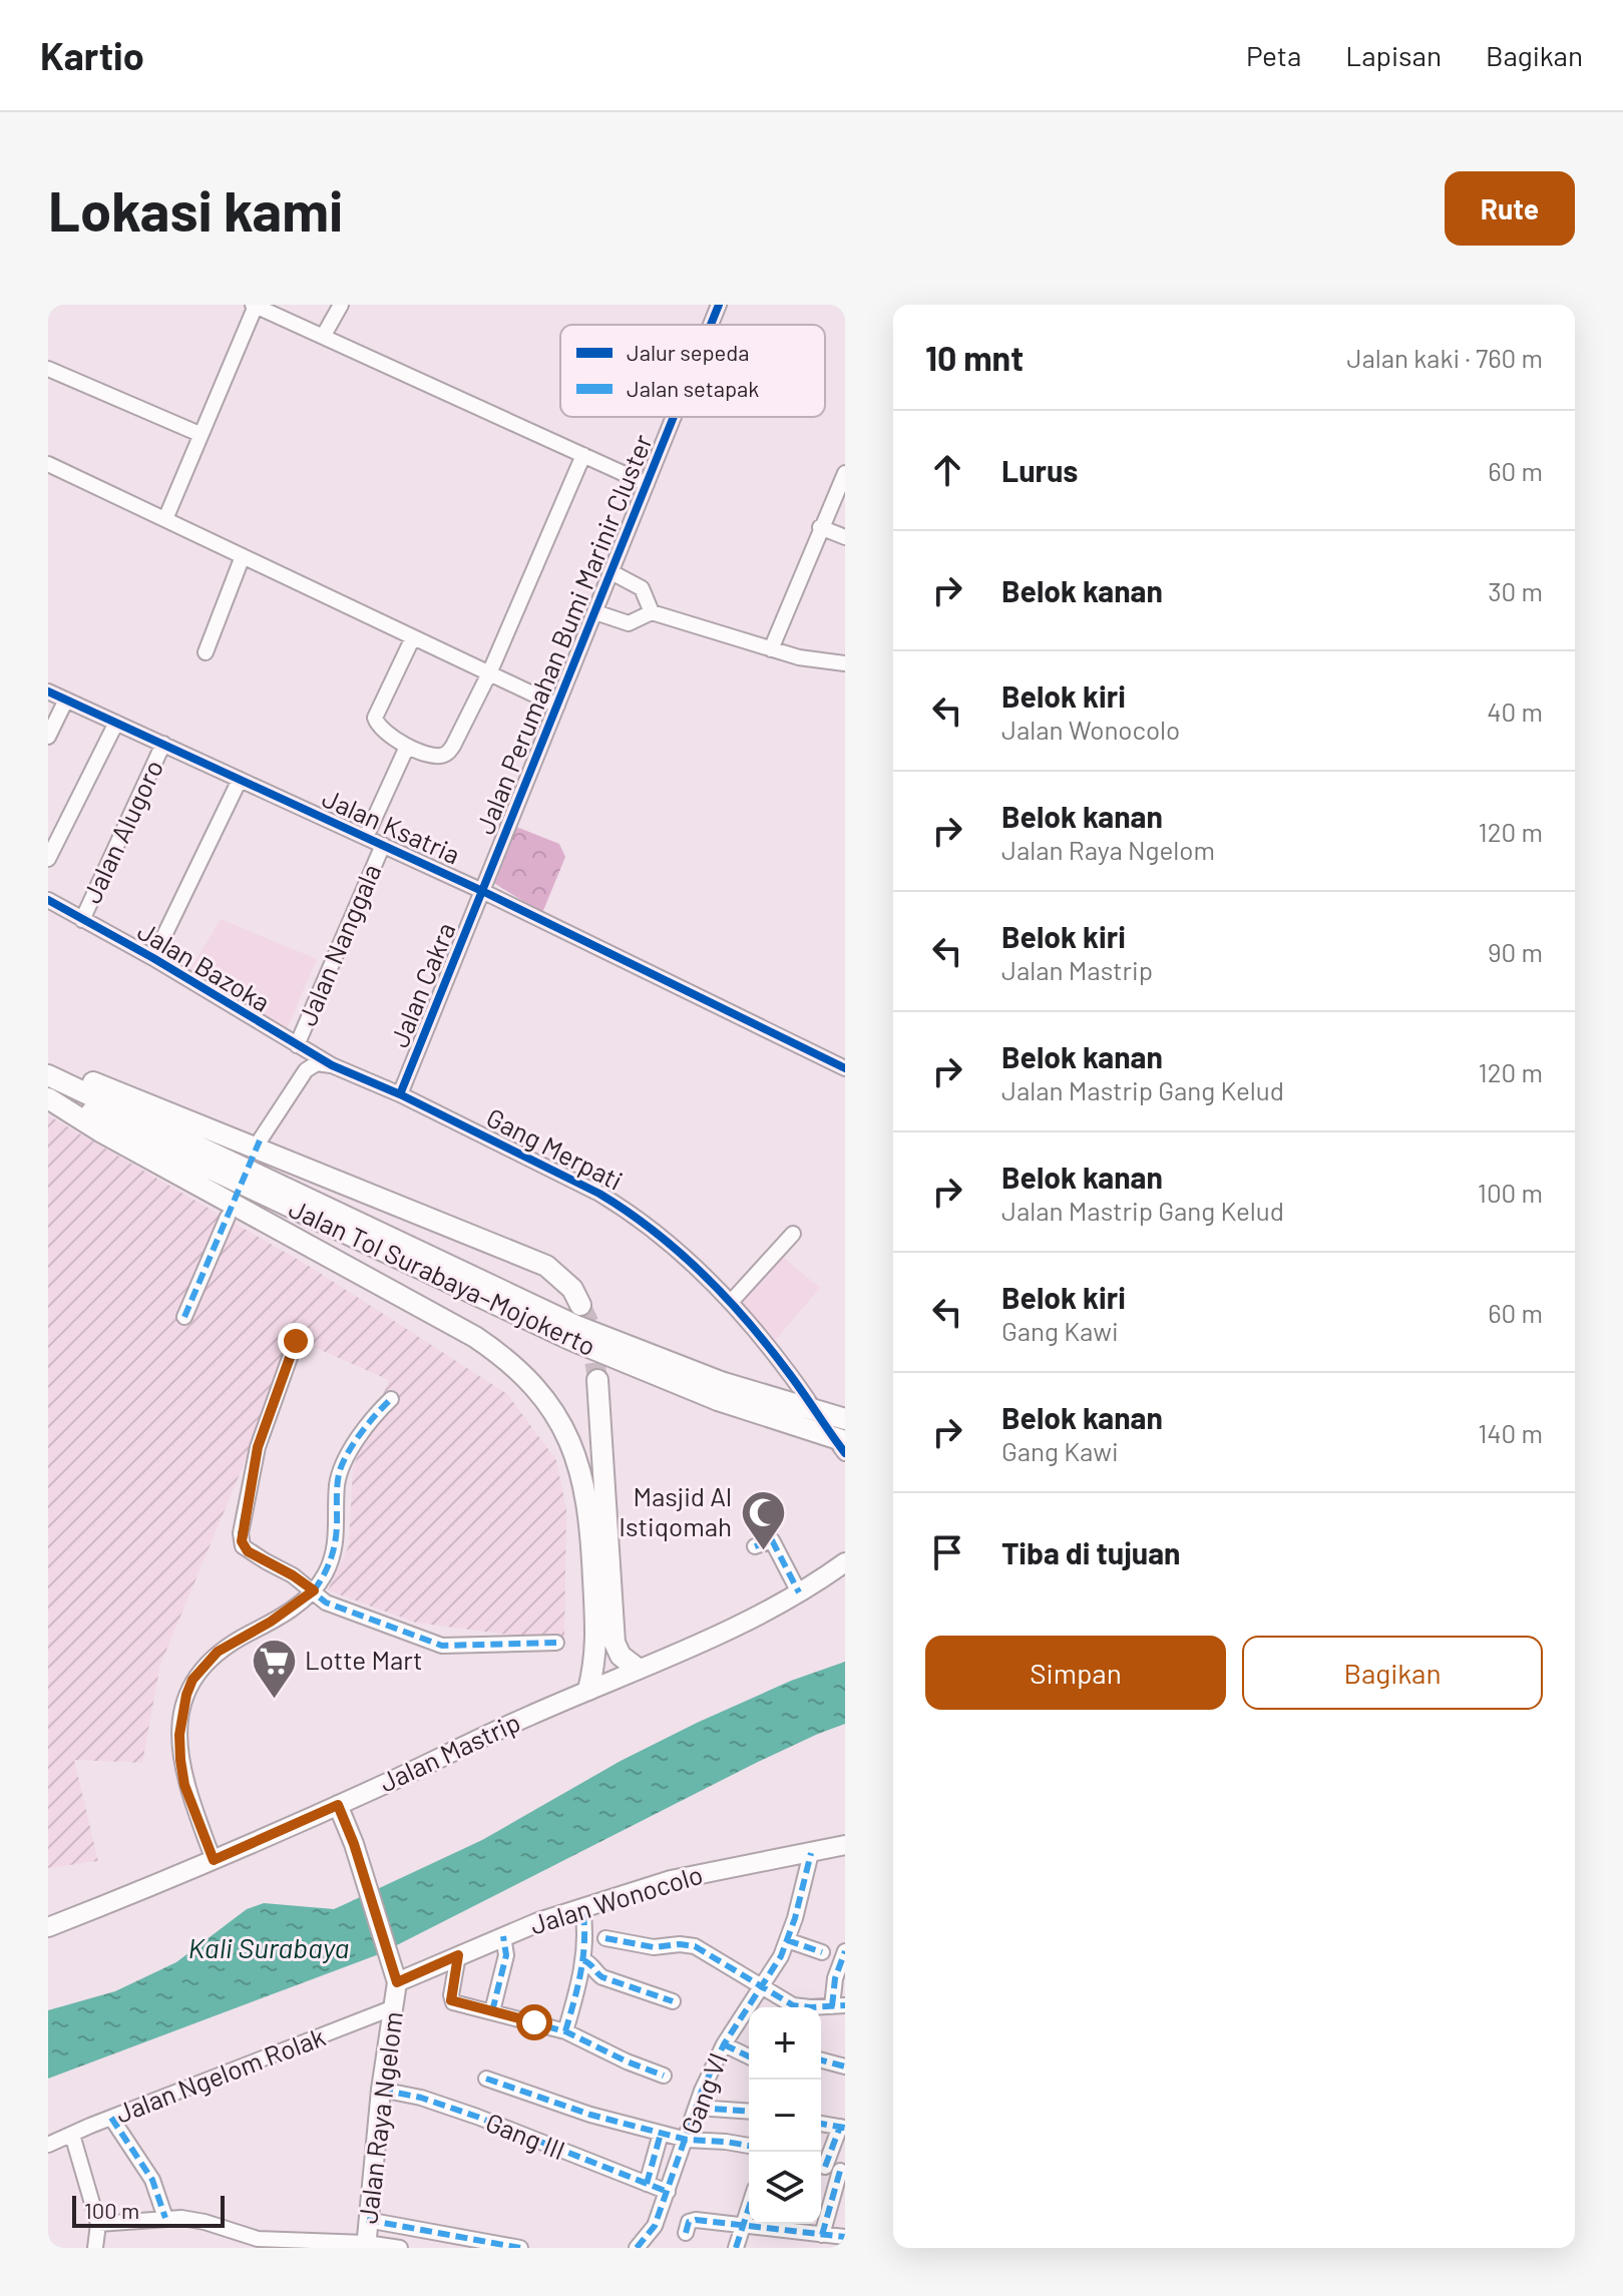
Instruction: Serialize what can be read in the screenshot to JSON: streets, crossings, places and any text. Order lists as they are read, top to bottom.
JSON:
{
  "streets": {
    "highway": ["Jalan Tol Surabaya–Mojokerto"],
    "main road": ["Jalan Mastrip", "Jalan Wonocolo", "Jalan Raya Ngelom"],
    "street": [
      "Jalan Perumahan Bumi Marinir Cluster",
      "Jalan Ksatria",
      "Jalan Alugoro",
      "Jalan Nanggala",
      "Jalan Bazoka",
      "Jalan Cakra",
      "Gang Merpati",
      "Jalan Ngelom Rolak",
      "Gang VI",
      "Gang III"
    ]
  },
  "crossings": [
    ["Jalan Perumahan Bumi Marinir Cluster", "Jalan Ksatria"],
    ["Jalan Perumahan Bumi Marinir Cluster", "Jalan Cakra"],
    ["Jalan Ksatria", "Jalan Alugoro"],
    ["Jalan Ksatria", "Jalan Nanggala"],
    ["Jalan Ksatria", "Jalan Cakra"],
    ["Jalan Alugoro", "Jalan Bazoka"],
    ["Jalan Nanggala", "Jalan Bazoka"],
    ["Jalan Nanggala", "Gang Merpati"],
    ["Jalan Bazoka", "Gang Merpati"],
    ["Jalan Cakra", "Gang Merpati"],
    ["Jalan Mastrip", "Jalan Raya Ngelom"],
    ["Jalan Wonocolo", "Gang VI"],
    ["Jalan Wonocolo", "Jalan Raya Ngelom"],
    ["Jalan Ngelom Rolak", "Jalan Raya Ngelom"],
    ["Gang VI", "Gang III"],
    ["Jalan Raya Ngelom", "Gang III"]
  ],
  "water": ["Kali Surabaya"],
  "places": {
    "mosque": ["Masjid Al Istiqomah"],
    "supermarket": ["Lotte Mart"]
  },
  "legend": ["Jalur sepeda", "Jalan setapak"],
  "scale_bar": "100 m",
  "page": {
    "header": "Kartio",
    "nav": ["Peta", "Lapisan", "Bagikan"],
    "buttons": [
      "Rute",
      ["Simpan", "Bagikan"]
    ],
    "title": "Lokasi kami",
    "heading": ["10 mnt", "Jalan kaki · 760 m"],
    "list": [
      ["Lurus", "60 m"],
      ["Belok kanan", "30 m"],
      ["Belok kiri", "Jalan Wonocolo", "40 m"],
      ["Belok kanan", "Jalan Raya Ngelom", "120 m"],
      ["Belok kiri", "Jalan Mastrip", "90 m"],
      ["Belok kanan", "Jalan Mastrip Gang Kelud", "120 m"],
      ["Belok kanan", "Jalan Mastrip Gang Kelud", "100 m"],
      ["Belok kiri", "Gang Kawi", "60 m"],
      ["Belok kanan", "Gang Kawi", "140 m"],
      "Tiba di tujuan"
    ],
    "map_buttons": ["+", "−"],
    "scale": "100 m"
  }
}
